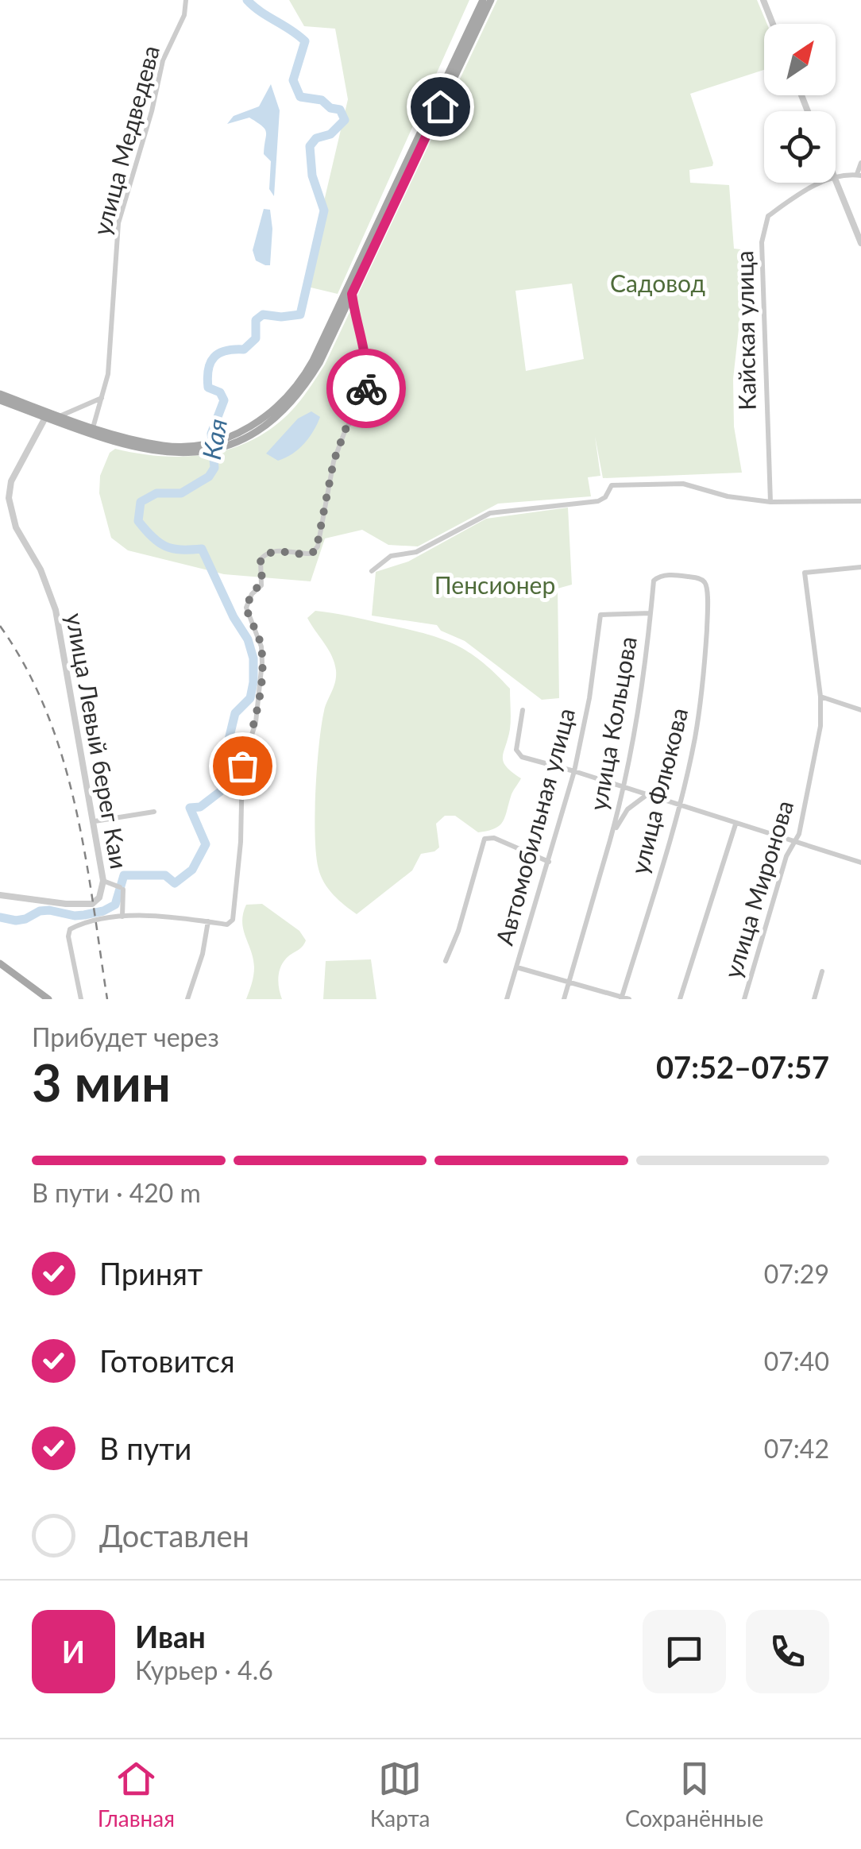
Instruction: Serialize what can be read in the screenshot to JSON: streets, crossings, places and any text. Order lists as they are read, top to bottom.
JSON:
{
  "streets": {
    "street": [
      "улица Медведева",
      "Кайская улица",
      "улица Кольцова",
      "улица Левый берег Каи",
      "улица Флюкова",
      "Автомобильная улица",
      "улица Миронова"
    ]
  },
  "crossings": [
    ["улица Кольцова", "улица Флюкова"],
    ["улица Кольцова", "Автомобильная улица"]
  ],
  "water": ["Кая"],
  "parks": ["Садовод", "Пенсионер"],
  "north": "top right",
  "page": {
    "heading": ["3 мин", "Прибудет через", "07:52–07:57"],
    "panel": ["Иван", "Курьер · 4.6"],
    "bar": "В пути · 420 m",
    "list": [
      ["Принят", "07:29"],
      ["Готовится", "07:40"],
      ["В пути", "07:42"],
      "Доставлен"
    ],
    "round": "И",
    "tabs": ["Главная", "Карта", "Сохранённые"]
  }
}
